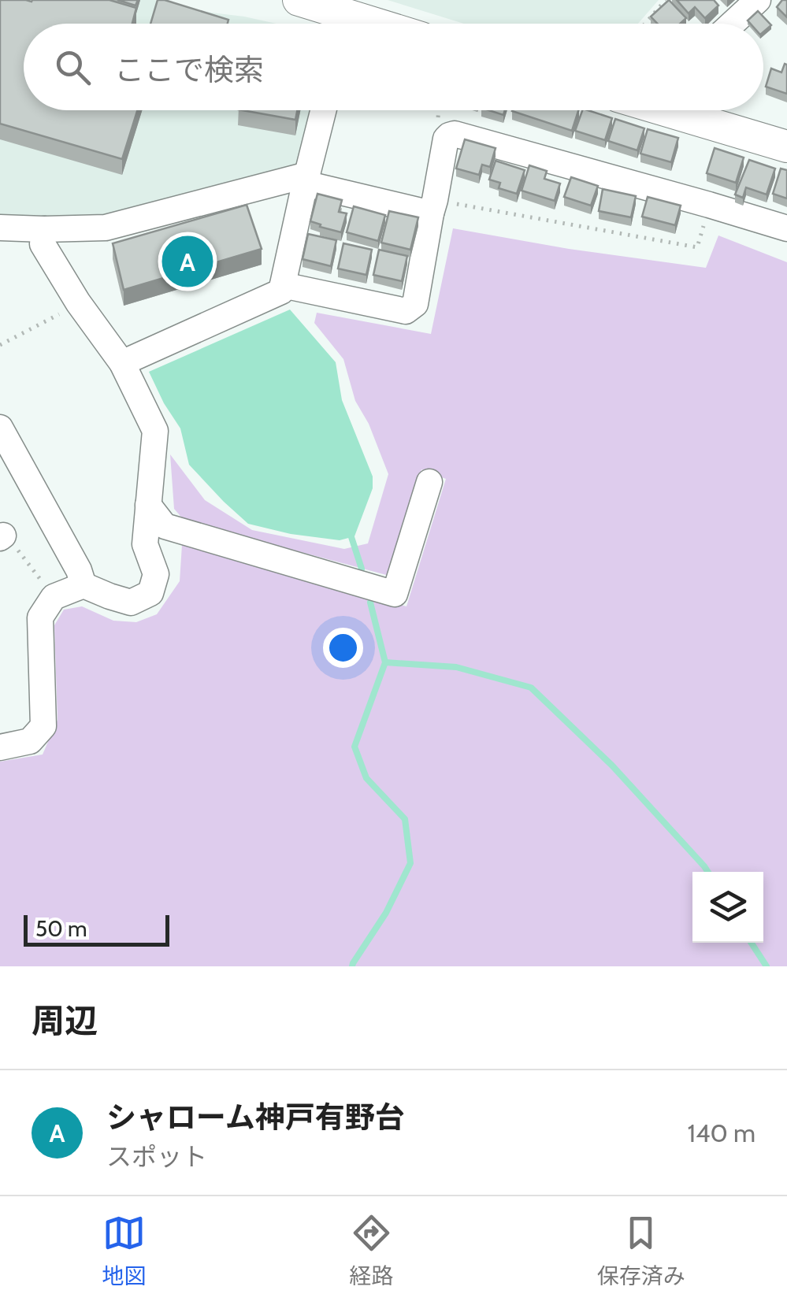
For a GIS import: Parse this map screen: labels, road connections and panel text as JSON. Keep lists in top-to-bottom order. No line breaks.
{"scale_bar":"50 m","page":{"search":"ここで検索","pins":"A","scale":"50 m","heading":"周辺","list":[{"mark":"A","name":"シャローム神戸有野台","note":"スポット","value":"140 m"}],"nav":["地図","経路","保存済み"]}}
